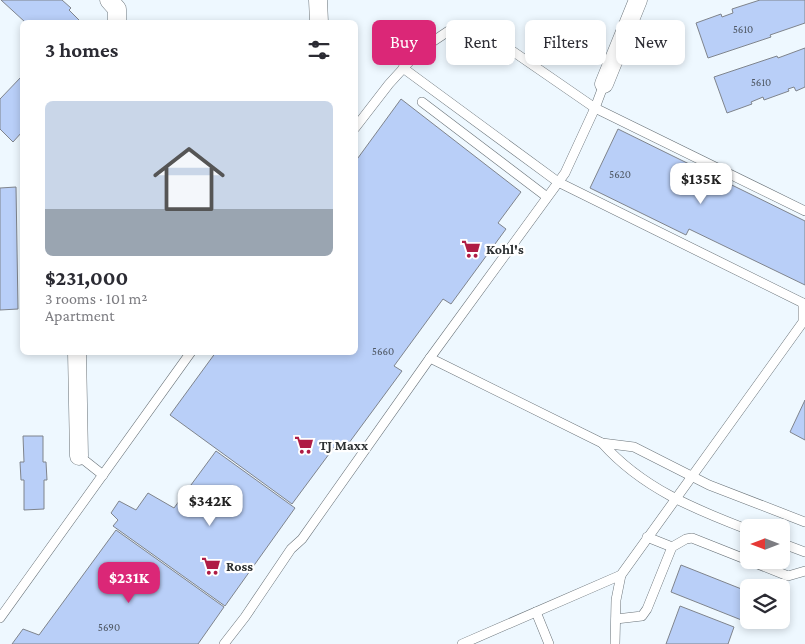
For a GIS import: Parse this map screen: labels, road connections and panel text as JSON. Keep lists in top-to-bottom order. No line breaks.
{"places":{"supermarket":["Kohl's","TJ Maxx","Ross"]},"house_numbers":["5610","5610","5620","5660","5690"],"north":"left","page":{"chip":["Buy","Rent","Filters","New"],"heading":"3 homes","list":[{"name":"$231,000","note":"3 rooms · 101 m² · Apartment"}],"price":["$135K","$342K","$231K"]}}
